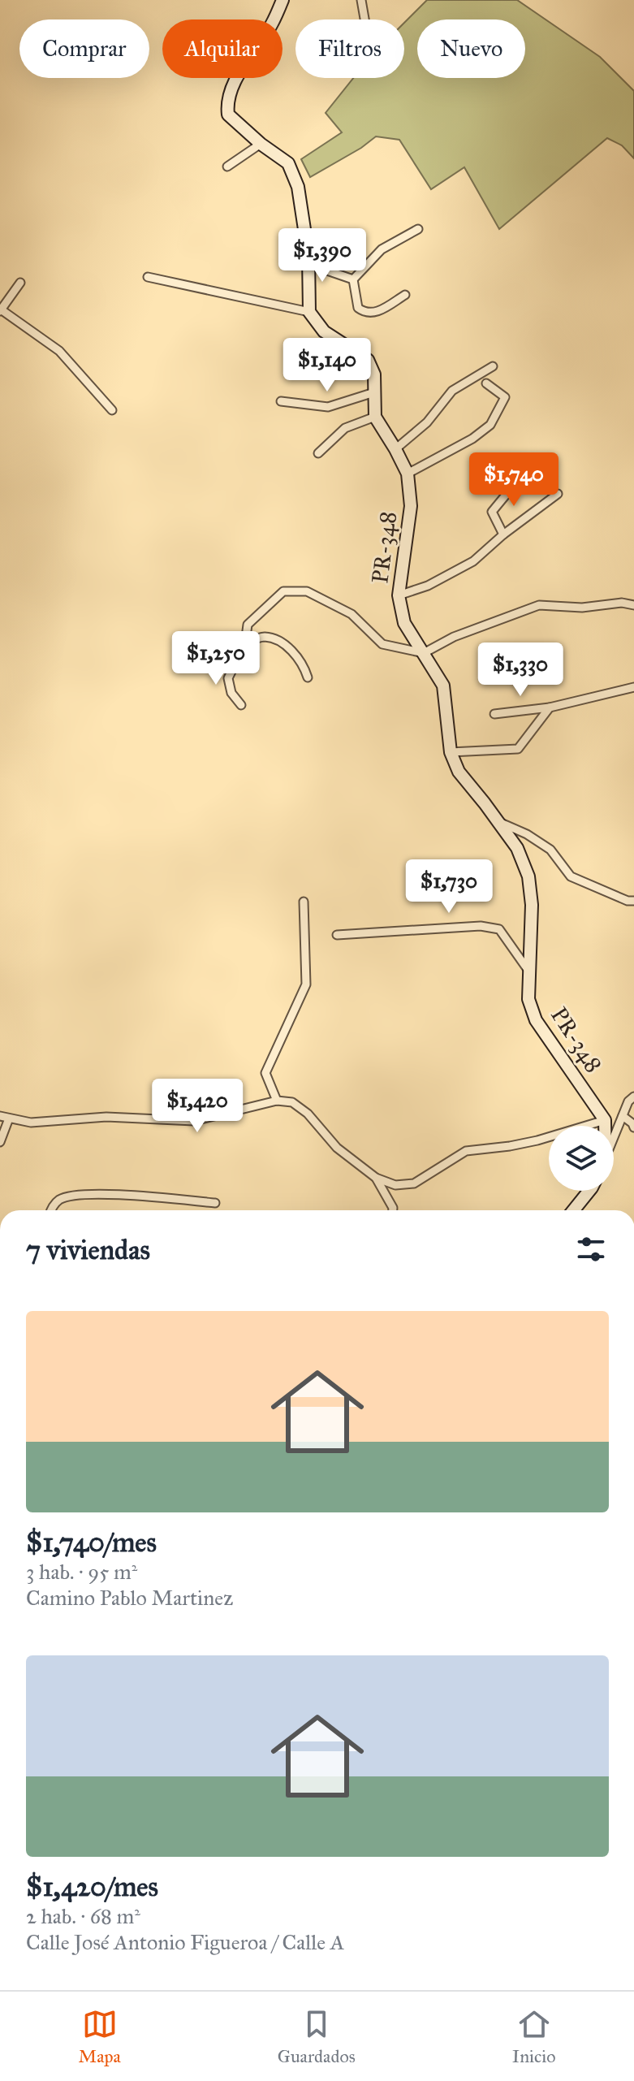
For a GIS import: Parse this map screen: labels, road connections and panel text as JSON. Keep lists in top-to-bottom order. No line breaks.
{"streets":{"street":["PR-348"]},"page":{"chip":["Comprar","Alquilar","Filtros","Nuevo"],"price":["$1,390","$1,140","$1,740","$1,250","$1,330","$1,730","$1,420"],"heading":"7 viviendas","list":[{"name":"$1,740/mes","note":"3 hab. · 95 m² · Camino Pablo Martinez"},{"name":"$1,420/mes","note":"2 hab. · 68 m² · Calle José Antonio Figueroa / Calle A"}],"tabs":["Mapa","Guardados","Inicio"]}}
